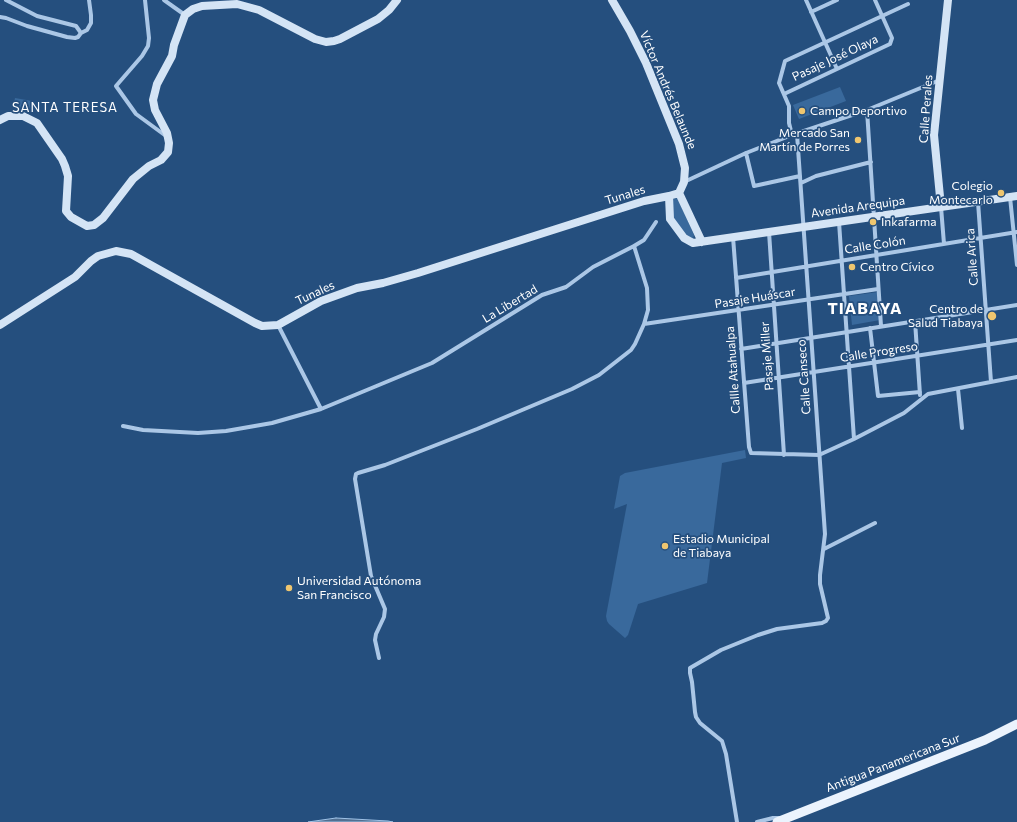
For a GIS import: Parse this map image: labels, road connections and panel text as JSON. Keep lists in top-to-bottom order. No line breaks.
{"streets":{"main road":["Antigua Panamericana Sur"],"street":["Pasaje José Olaya","Víctor Andrés Belaunde","Calle Perales","Tunales","Avenida Arequipa","Calle Colón","Calle Arica","Pasaje Huáscar","La Libertad","Calle Progreso","Pasaje Miller","Callle Atahualpa","Calle Canseco"]},"crossings":[["Calle Perales","Avenida Arequipa"],["Calle Perales","Calle Colón"],["Tunales","Avenida Arequipa"],["Avenida Arequipa","Calle Arica"],["Avenida Arequipa","Pasaje Miller"],["Avenida Arequipa","Callle Atahualpa"],["Avenida Arequipa","Calle Canseco"],["Calle Colón","Calle Arica"],["Calle Colón","Pasaje Miller"],["Calle Colón","Callle Atahualpa"],["Calle Colón","Calle Canseco"],["Calle Arica","Calle Progreso"],["Pasaje Huáscar","Pasaje Miller"],["Pasaje Huáscar","Callle Atahualpa"],["Pasaje Huáscar","Calle Canseco"],["Calle Progreso","Pasaje Miller"],["Calle Progreso","Callle Atahualpa"],["Calle Progreso","Calle Canseco"],["Pasaje Miller","Callle Atahualpa"]],"districts":["SANTA TERESA","TIABAYA"],"places":["Campo Deportivo","Mercado San Martín de Porres","Colegio Montecarlo","Inkafarma","Centro Cívico","Centro de Salud Tiabaya","Estadio Municipal de Tiabaya","Universidad Autónoma San Francisco"]}
